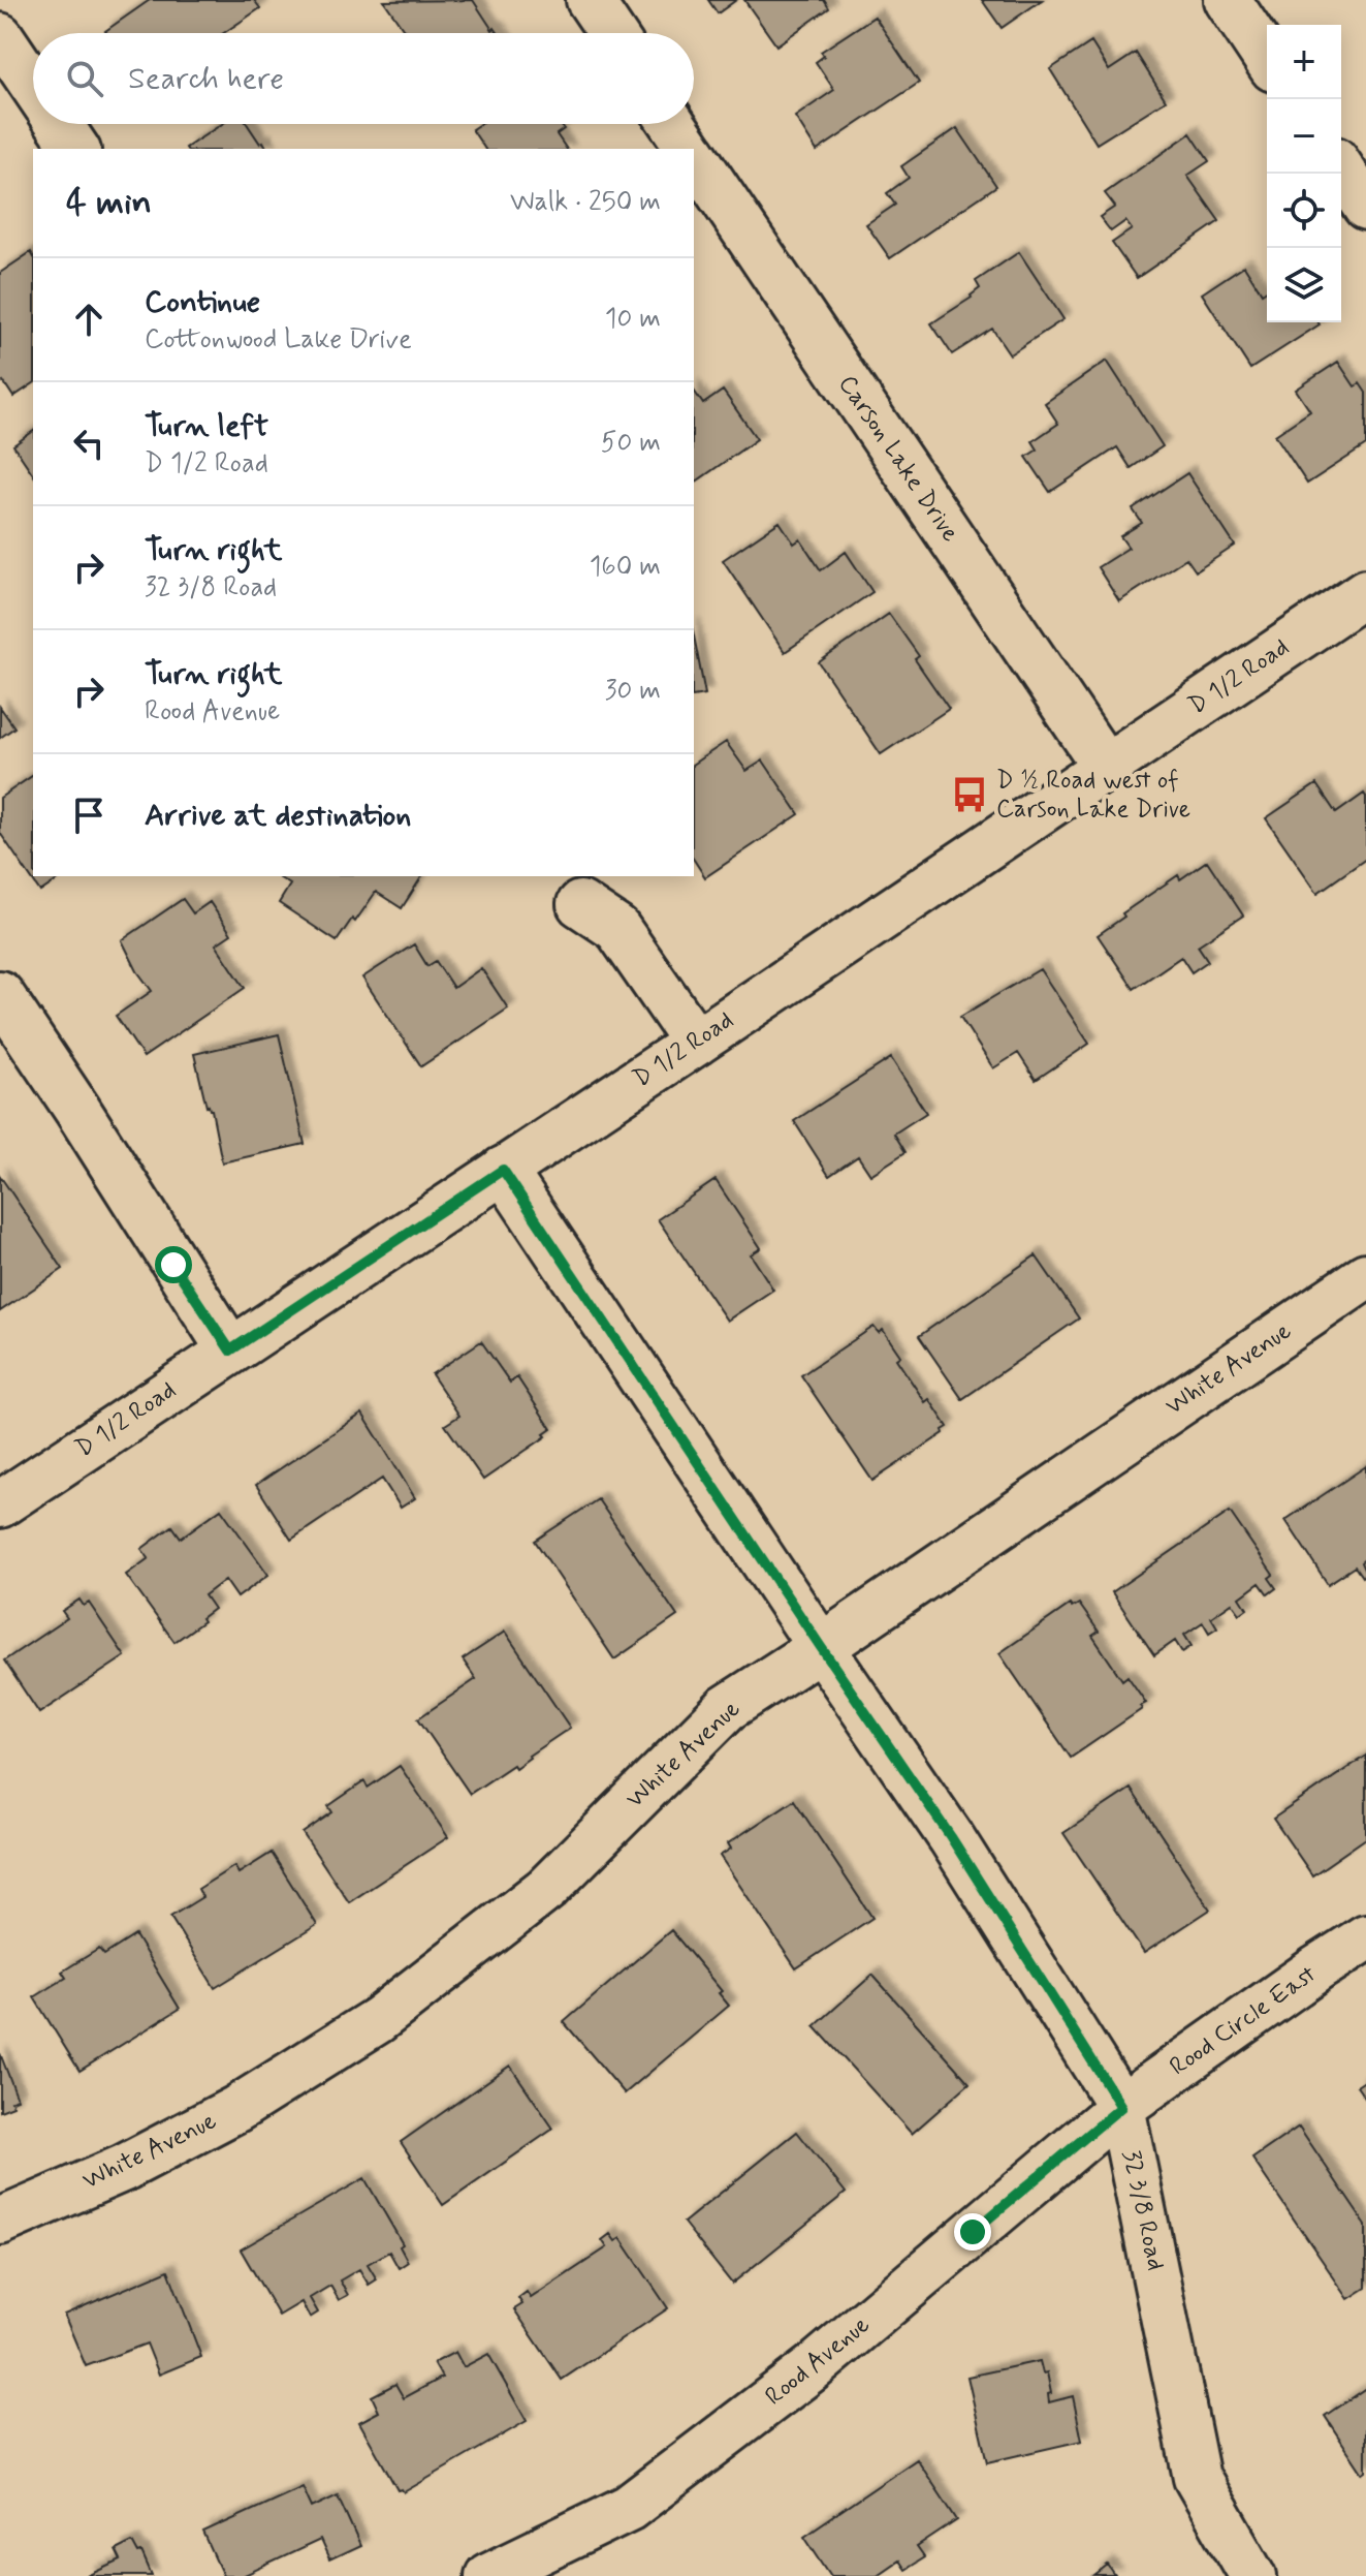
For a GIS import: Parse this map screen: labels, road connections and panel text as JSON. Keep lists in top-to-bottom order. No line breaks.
{"streets":{"street":["Carson Lake Drive","D 1/2 Road","White Avenue","Rood Circle East","32 3/8 Road","Rood Avenue"]},"crossings":[["Carson Lake Drive","D 1/2 Road"],["D 1/2 Road","32 3/8 Road"],["White Avenue","32 3/8 Road"],["Rood Circle East","32 3/8 Road"],["Rood Circle East","Rood Avenue"],["32 3/8 Road","Rood Avenue"]],"places":{"bus stop":["D ½ Road west of Carson Lake Drive"]},"page":{"map_buttons":["+","−"],"search":"Search here","heading":["4 min","Walk · 250 m"],"list":[["Continue","Cottonwood Lake Drive","10 m"],["Turn left","D 1/2 Road","50 m"],["Turn right","32 3/8 Road","160 m"],["Turn right","Rood Avenue","30 m"],"Arrive at destination"]}}
